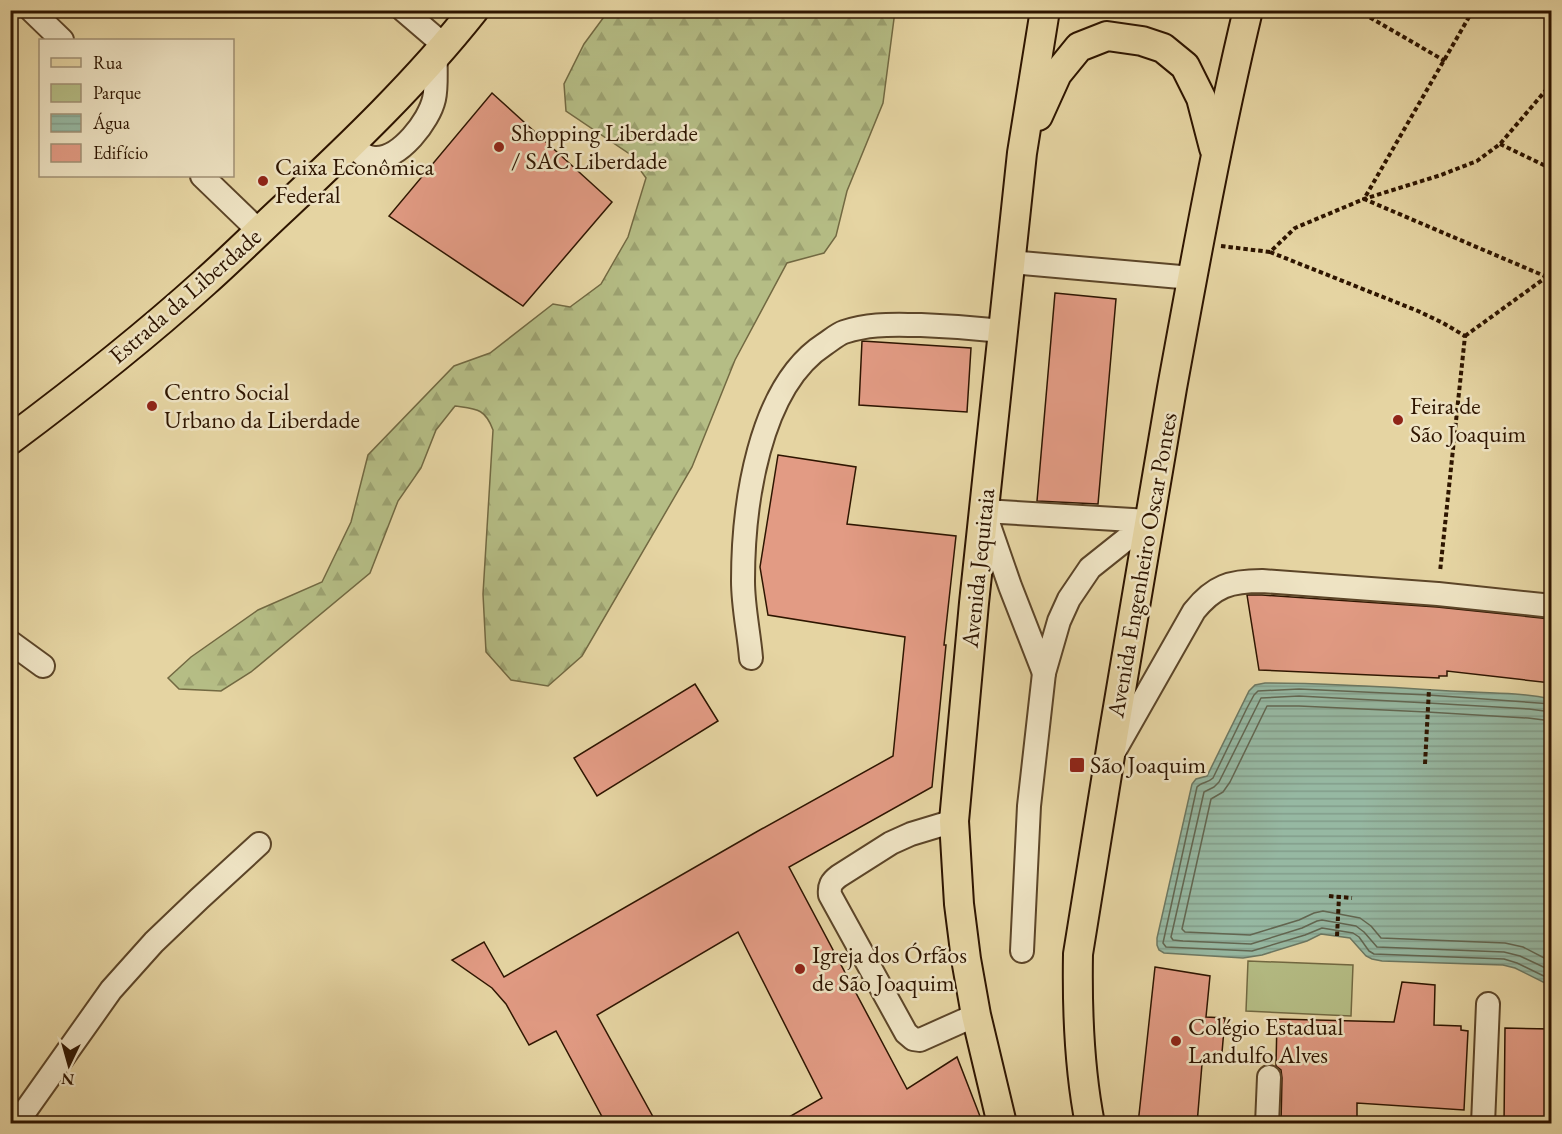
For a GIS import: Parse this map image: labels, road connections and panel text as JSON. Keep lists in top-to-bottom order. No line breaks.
{"streets":{"main road":["Estrada da Liberdade","Avenida Engenheiro Oscar Pontes","Avenida Jequitaia"]},"places":{"other":["Shopping Liberdade / SAC Liberdade","Caixa Econômica Federal","Centro Social Urbano da Liberdade","Feira de São Joaquim","Igreja dos Órfãos de São Joaquim","Colégio Estadual Landulfo Alves"],"transit":["São Joaquim"]},"legend":["Rua","Parque","Água","Edifício"],"north":"bottom"}
